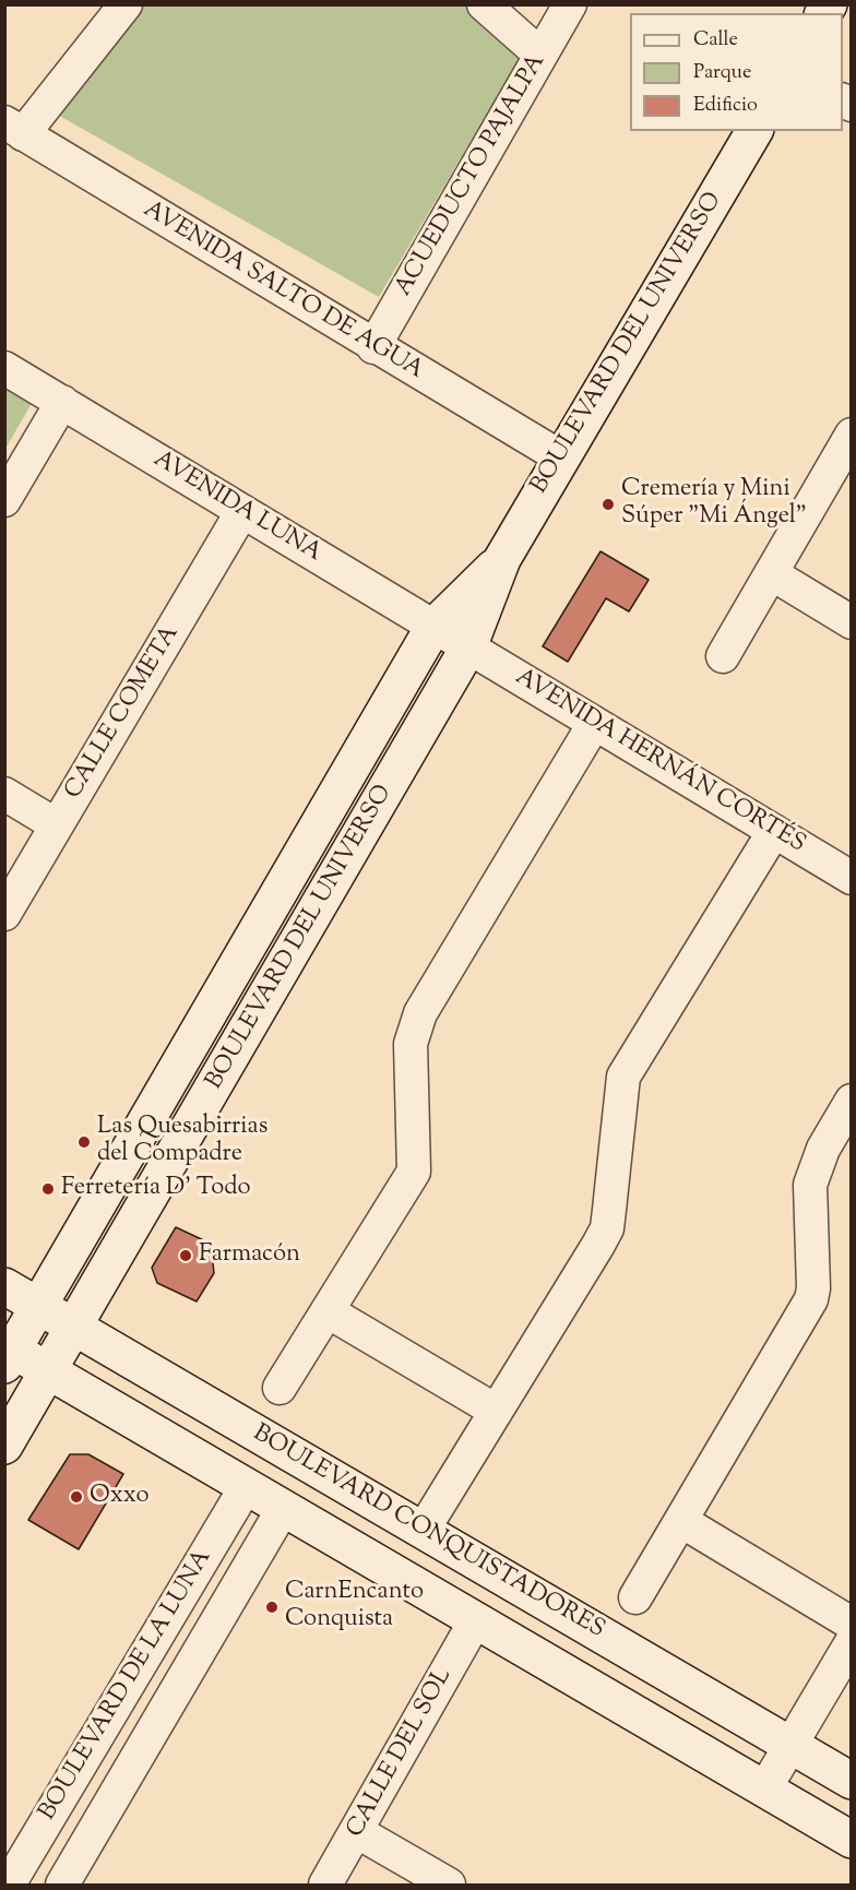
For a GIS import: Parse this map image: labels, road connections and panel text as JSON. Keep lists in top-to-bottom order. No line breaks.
{"streets":{"street":["ACUEDUCTO PAJALPA","AVENIDA SALTO DE AGUA","BOULEVARD DEL UNIVERSO","AVENIDA LUNA","CALLE COMETA","AVENIDA HERNÁN CORTÉS","BOULEVARD CONQUISTADORES","BOULEVARD DE LA LUNA","CALLE DEL SOL"]},"crossings":[["ACUEDUCTO PAJALPA","AVENIDA SALTO DE AGUA"],["AVENIDA SALTO DE AGUA","BOULEVARD DEL UNIVERSO"],["BOULEVARD DEL UNIVERSO","AVENIDA LUNA"],["BOULEVARD DEL UNIVERSO","AVENIDA HERNÁN CORTÉS"],["BOULEVARD DEL UNIVERSO","BOULEVARD CONQUISTADORES"],["AVENIDA LUNA","CALLE COMETA"],["AVENIDA LUNA","AVENIDA HERNÁN CORTÉS"],["BOULEVARD CONQUISTADORES","BOULEVARD DE LA LUNA"],["BOULEVARD CONQUISTADORES","CALLE DEL SOL"]],"places":["Cremería y Mini Súper \"Mi Ángel\"","Las Quesabirrias del Compadre","Ferretería D' Todo","Farmacón","Oxxo","CarnEncanto Conquista"],"legend":["Calle","Parque","Edificio"]}
